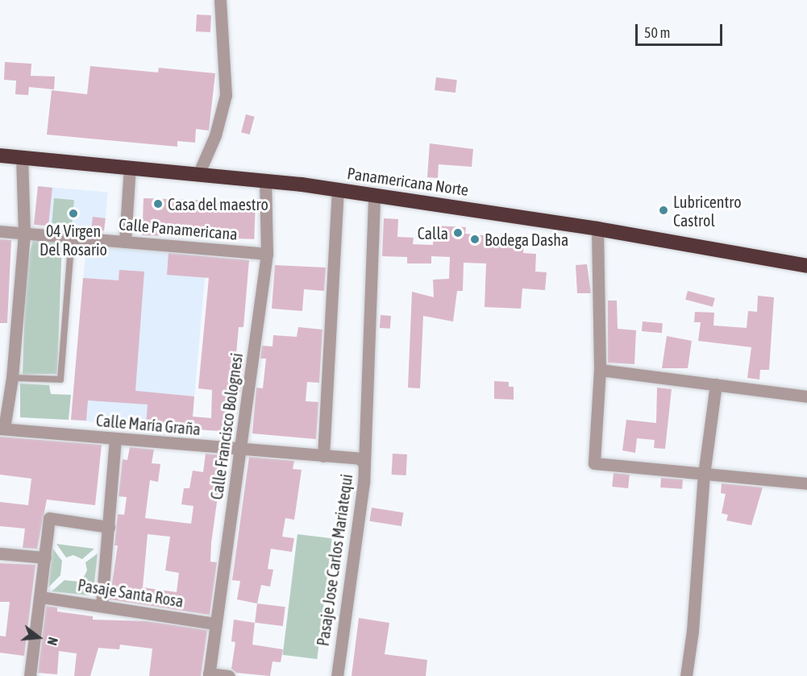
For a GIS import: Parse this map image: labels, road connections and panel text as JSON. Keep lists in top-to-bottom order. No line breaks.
{"streets":{"highway":["Panamericana Norte"],"street":["Calle Panamericana","Calle María Graña","Calle Francisco Bolognesi","Pasaje Jose Carlos Mariatequi","Pasaje Santa Rosa"]},"crossings":[["Panamericana Norte","Calle Francisco Bolognesi"],["Calle Panamericana","Calle Francisco Bolognesi"],["Calle María Graña","Calle Francisco Bolognesi"],["Calle María Graña","Pasaje Jose Carlos Mariatequi"],["Calle Francisco Bolognesi","Pasaje Santa Rosa"]],"places":["Casa del maestro","Lubricentro Castrol","04 Virgen Del Rosario","Calla","Bodega Dasha"],"scale_bar":"50 m","north":"right"}
